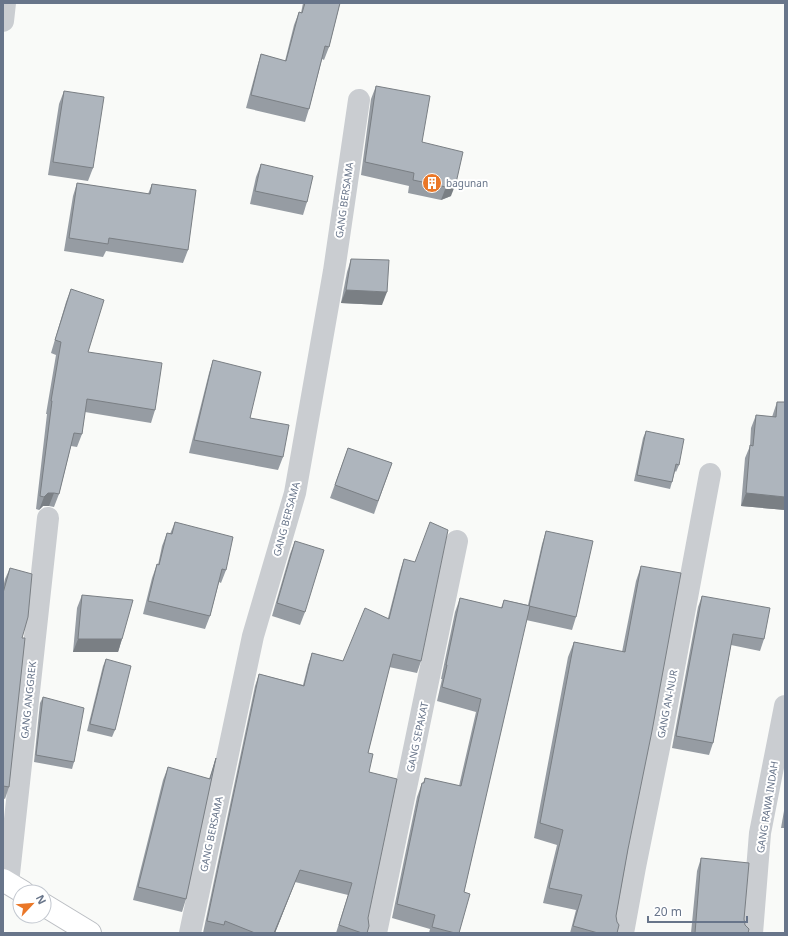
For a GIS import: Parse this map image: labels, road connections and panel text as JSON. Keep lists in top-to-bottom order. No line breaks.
{"streets":{"street":["GANG BERSAMA","GANG ANGGREK","GANG AN-NUR","GANG SEPAKAT","GANG RAWA INDAH"]},"places":{"building":["bagunan"]},"scale_bar":"20 m","north":"top right"}
